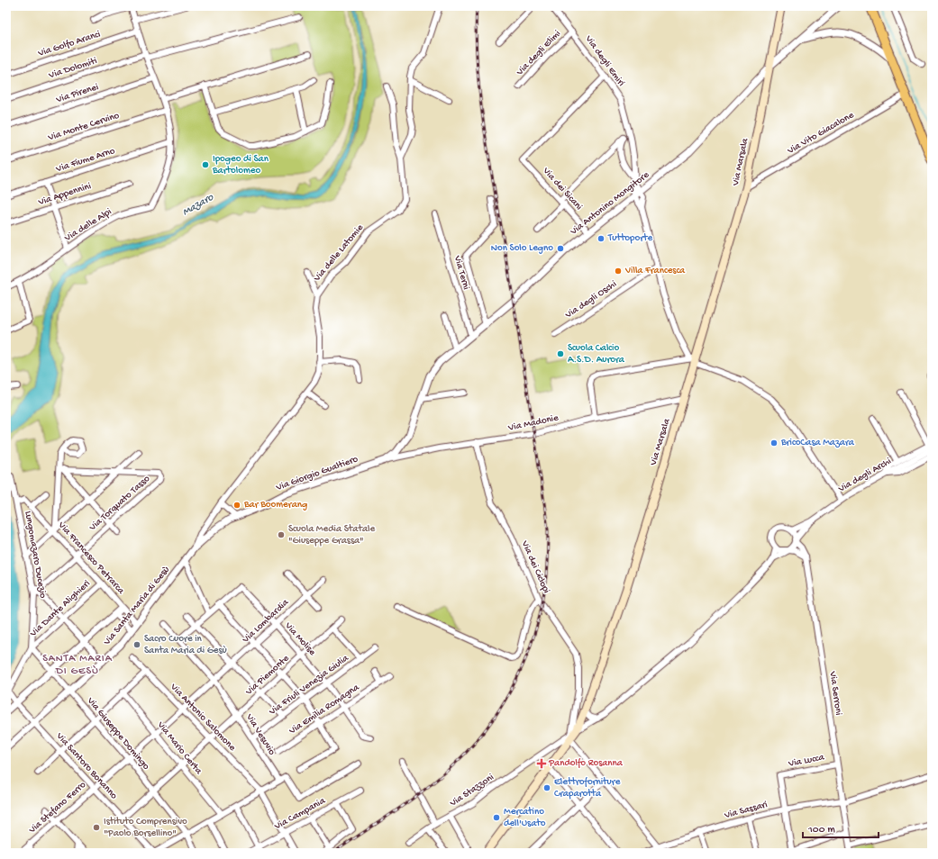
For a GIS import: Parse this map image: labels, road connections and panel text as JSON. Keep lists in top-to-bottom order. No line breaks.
{"streets":{"main road":["Via Marsala"],"street":["Via Golfo Aranci","Via degli Elimi","Via degli Emiri","Via Dolomiti","Via Pirenei","Via Monte Cervino","Via Vito Giacalone","Via Fiume Arno","Via dei Sicani","Via Appennini","Via Antonino Mongitore","Via delle Alpi","Via delle Latomie","Via Terni","Via degli Oschi","Via Madonie","Via Giorgio Gualtiero","Via degli Archi","Via Torquato Tasso","Lungomazaro Ducezio","Via Francesco Petrarca","Via dei Ciclopi","Via Santa Maria di Gesù","Via Dante Alighieri","Via Lombardia","Via Molise","Via Piemonte","Via Friuli Venezia Giulia","Via Serroni","Via Emilia Romagna","Via Antonio Salomone","Via Giuseppe Domingo","Via Vesuvio","Via Mario Certa","Via Lucca","Via Santoro Bonanno","Via Stazzoni","Via Stefano Ferro","Via Sassari","Via Campania"]},"crossings":[["Via Golfo Aranci","Via delle Alpi"],["Via degli Elimi","Via degli Emiri"],["Via degli Emiri","Via dei Sicani"],["Via degli Emiri","Via Antonino Mongitore"],["Via Dolomiti","Via delle Alpi"],["Via Pirenei","Via delle Alpi"],["Via Monte Cervino","Via delle Alpi"],["Via Vito Giacalone","Via Marsala"],["Via Fiume Arno","Via delle Alpi"],["Via Marsala","Via Antonino Mongitore"],["Via Marsala","Via Madonie"],["Via Marsala","Via dei Ciclopi"],["Via Marsala","Via Stazzoni"],["Via dei Sicani","Via Antonino Mongitore"],["Via Antonino Mongitore","Via Terni"],["Via Antonino Mongitore","Via Madonie"],["Via Antonino Mongitore","Via Giorgio Gualtiero"],["Via delle Latomie","Via Giorgio Gualtiero"],["Via delle Latomie","Via Santa Maria di Gesù"],["Via Madonie","Via Giorgio Gualtiero"],["Via Madonie","Via dei Ciclopi"],["Via Giorgio Gualtiero","Via Santa Maria di Gesù"],["Via degli Archi","Via Serroni"],["Via Torquato Tasso","Lungomazaro Ducezio"],["Via Torquato Tasso","Via Francesco Petrarca"],["Lungomazaro Ducezio","Via Francesco Petrarca"],["Lungomazaro Ducezio","Via Dante Alighieri"],["Lungomazaro Ducezio","Via Giuseppe Domingo"],["Lungomazaro Ducezio","Via Santoro Bonanno"],["Via Francesco Petrarca","Via Santa Maria di Gesù"],["Via Francesco Petrarca","Via Dante Alighieri"],["Via dei Ciclopi","Via Stazzoni"],["Via Santa Maria di Gesù","Via Giuseppe Domingo"],["Via Santa Maria di Gesù","Via Santoro Bonanno"],["Via Dante Alighieri","Via Giuseppe Domingo"],["Via Lombardia","Via Molise"],["Via Lombardia","Via Antonio Salomone"],["Via Lombardia","Via Vesuvio"],["Via Lombardia","Via Mario Certa"],["Via Lombardia","Via Stefano Ferro"],["Via Molise","Via Piemonte"],["Via Molise","Via Friuli Venezia Giulia"],["Via Molise","Via Emilia Romagna"],["Via Molise","Via Vesuvio"],["Via Piemonte","Via Antonio Salomone"],["Via Piemonte","Via Giuseppe Domingo"],["Via Piemonte","Via Vesuvio"],["Via Piemonte","Via Mario Certa"],["Via Piemonte","Via Santoro Bonanno"],["Via Friuli Venezia Giulia","Via Vesuvio"],["Via Serroni","Via Lucca"],["Via Serroni","Via Sassari"],["Via Antonio Salomone","Via Campania"],["Via Giuseppe Domingo","Via Stefano Ferro"],["Via Mario Certa","Via Stefano Ferro"],["Via Lucca","Via Sassari"],["Via Santoro Bonanno","Via Stefano Ferro"]],"districts":["SANTA MARIA DI GESÙ"],"water":["Mazaro"],"places":{"other":["Ipogeo di San Bartolomeo","Tuttoporte","Non Solo Legno","Villa Francesca","Scuola Calcio A.S.D. Aurora","BricoCasa Mazara","Bar Boomerang","Scuola Media Statale \"Giuseppe Grassa\"","Sacro Cuore in Santa Maria di Gesù","Elettroforniture Craparotta","Mercatino dell'Usato","Istituto Comprensivo \"Paolo Borsellino\""],"health":["Pandolfo Rosanna"]},"scale_bar":"100 m"}
